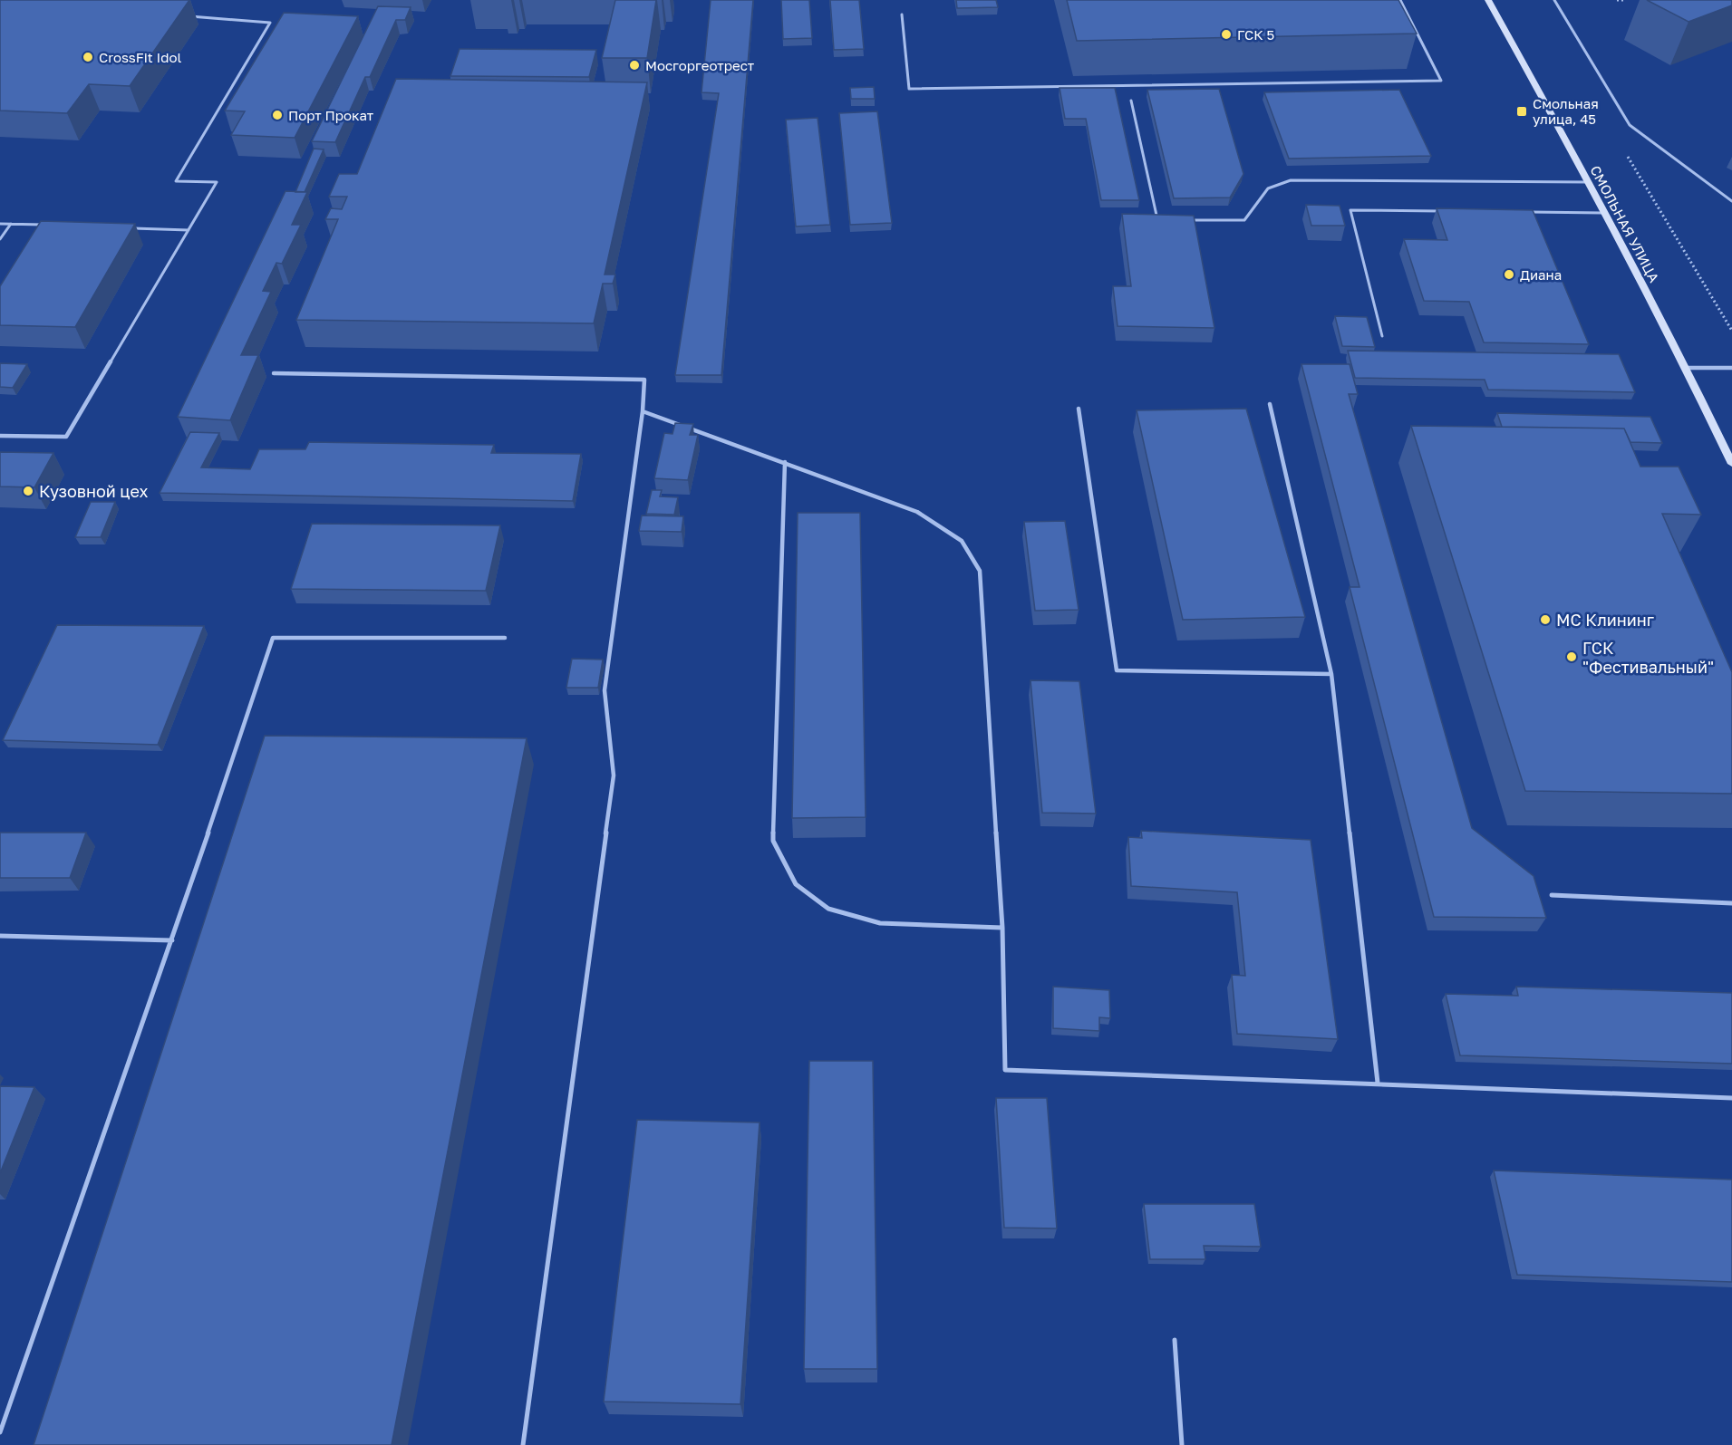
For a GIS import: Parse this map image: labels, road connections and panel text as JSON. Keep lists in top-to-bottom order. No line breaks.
{"streets":{"street":["СМОЛЬНАЯ УЛИЦА"]},"places":{"other":["ГСК 5","CrossFit Idol","Мосгоргеотрест","Порт Прокат","Диана","Кузовной цех","МС Клининг","ГСК \"Фестивальный\""],"transit":["Смольная улица, 45"]}}
